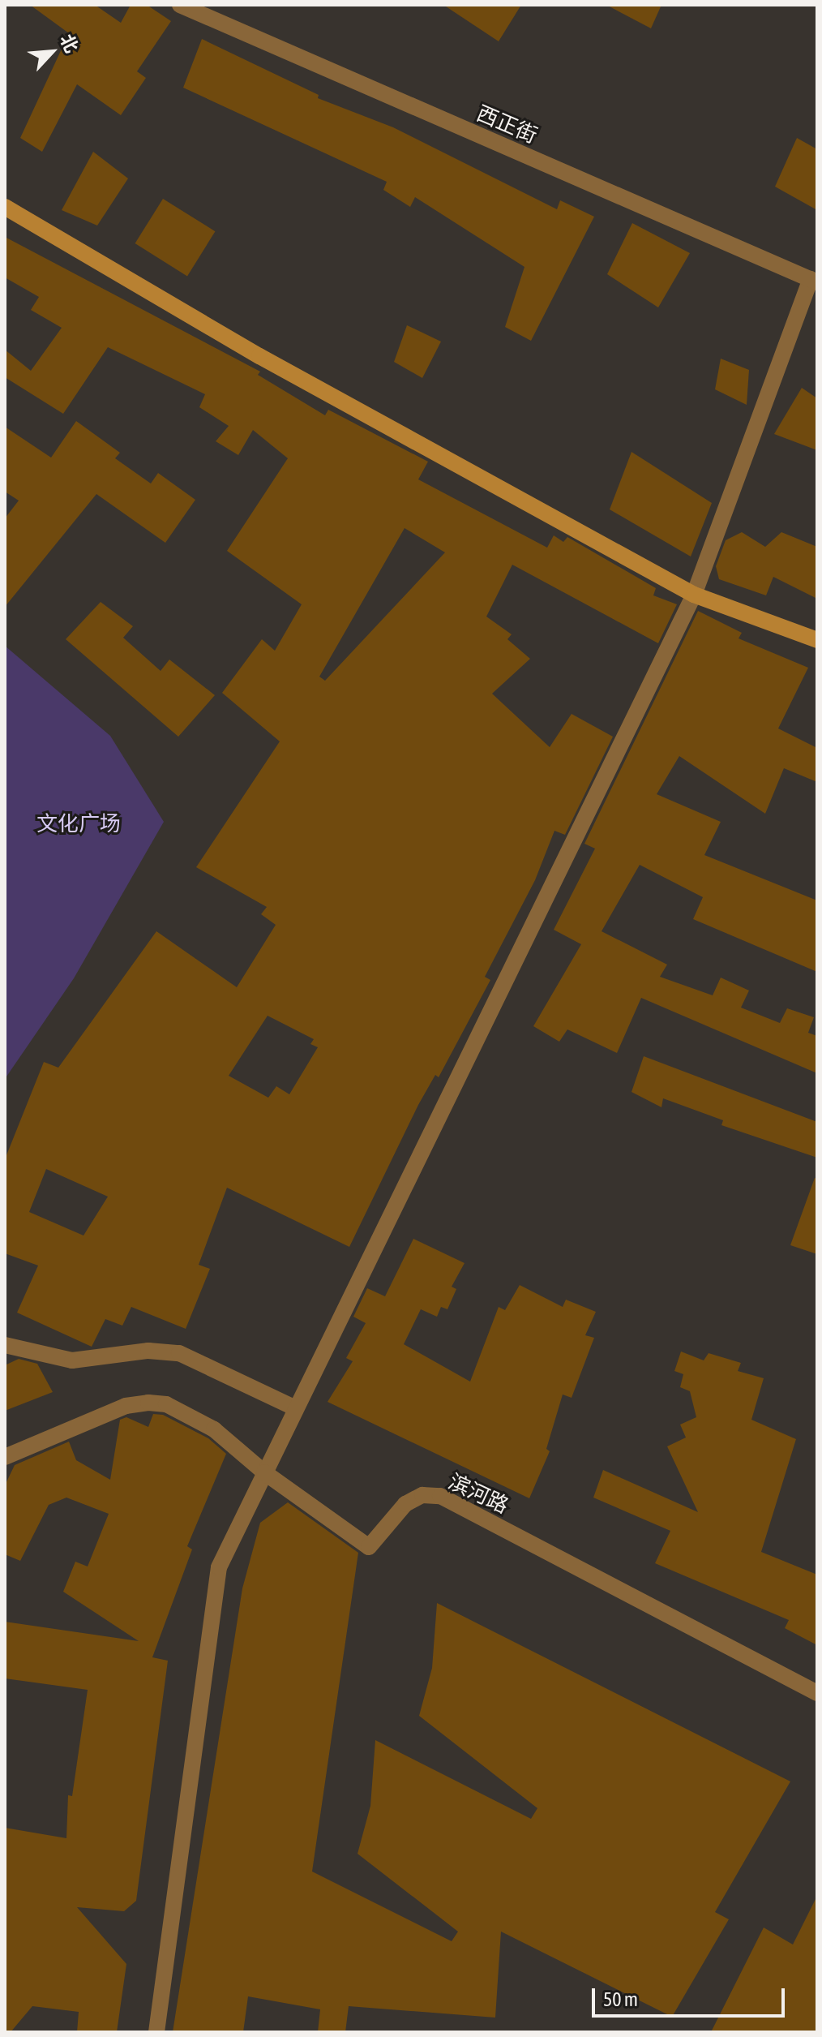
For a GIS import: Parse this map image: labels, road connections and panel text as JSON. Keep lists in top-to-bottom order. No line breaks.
{"streets":{"street":["西正街","滨河路"]},"parks":["文化广场"],"scale_bar":"50 m","north":"top right"}
